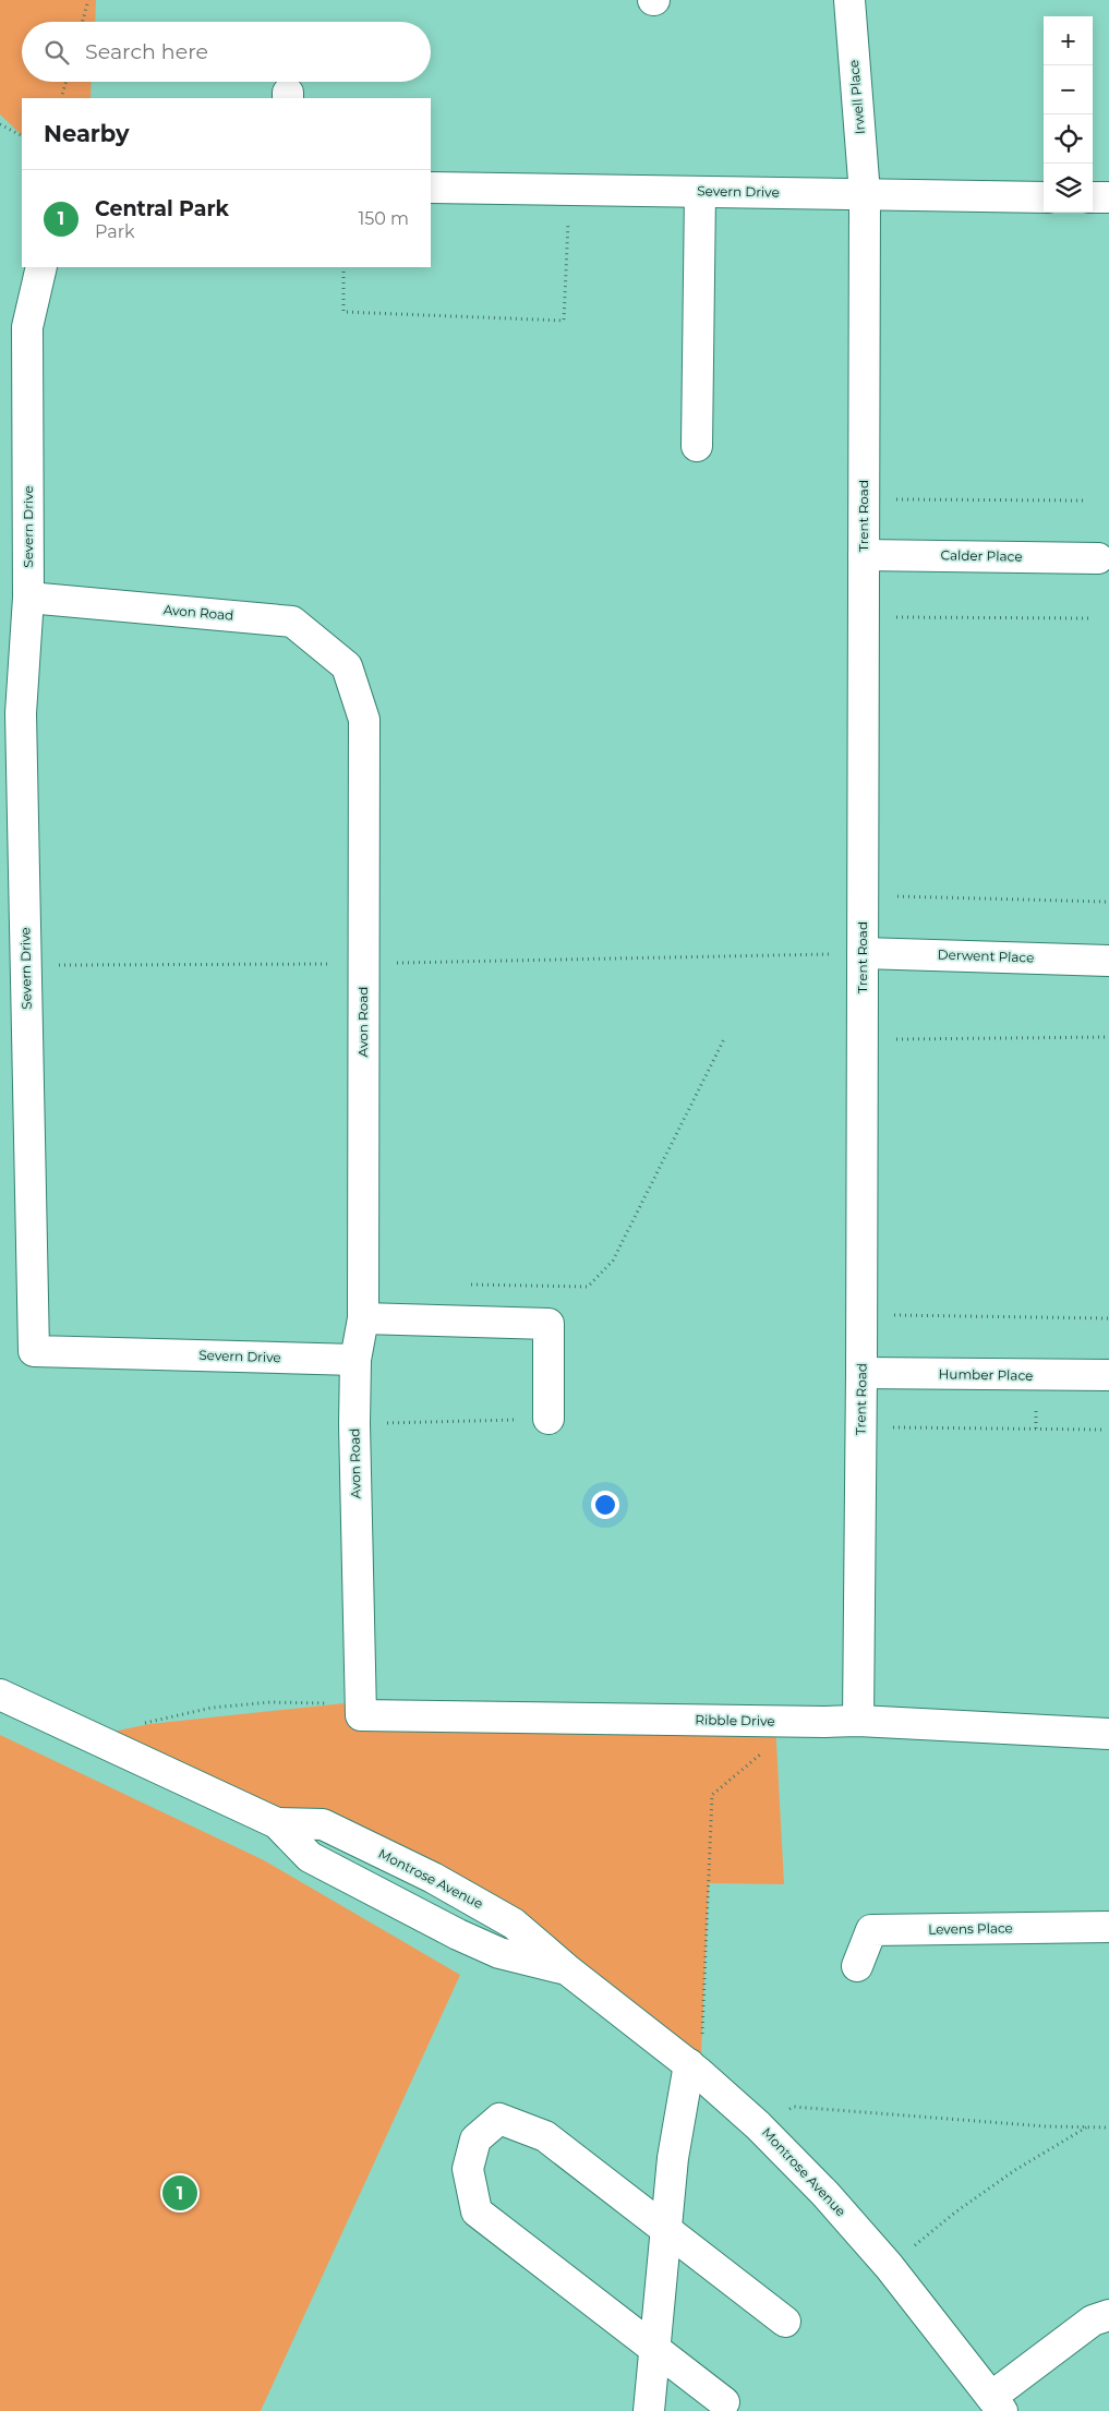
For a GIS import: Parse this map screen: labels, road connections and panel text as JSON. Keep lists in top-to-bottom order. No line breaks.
{"streets":{"street":["Irwell Place","Severn Drive","Trent Road","Calder Place","Avon Road","Derwent Place","Humber Place","Ribble Drive","Montrose Avenue","Levens Place"]},"crossings":[["Irwell Place","Severn Drive"],["Irwell Place","Trent Road"],["Severn Drive","Trent Road"],["Severn Drive","Avon Road"],["Trent Road","Calder Place"],["Trent Road","Derwent Place"],["Trent Road","Humber Place"],["Trent Road","Ribble Drive"],["Avon Road","Ribble Drive"]],"page":{"map_buttons":["+","−"],"search":"Search here","heading":"Nearby","list":[{"mark":"1","name":"Central Park","note":"Park","value":"150 m"}],"pins":"1"}}
